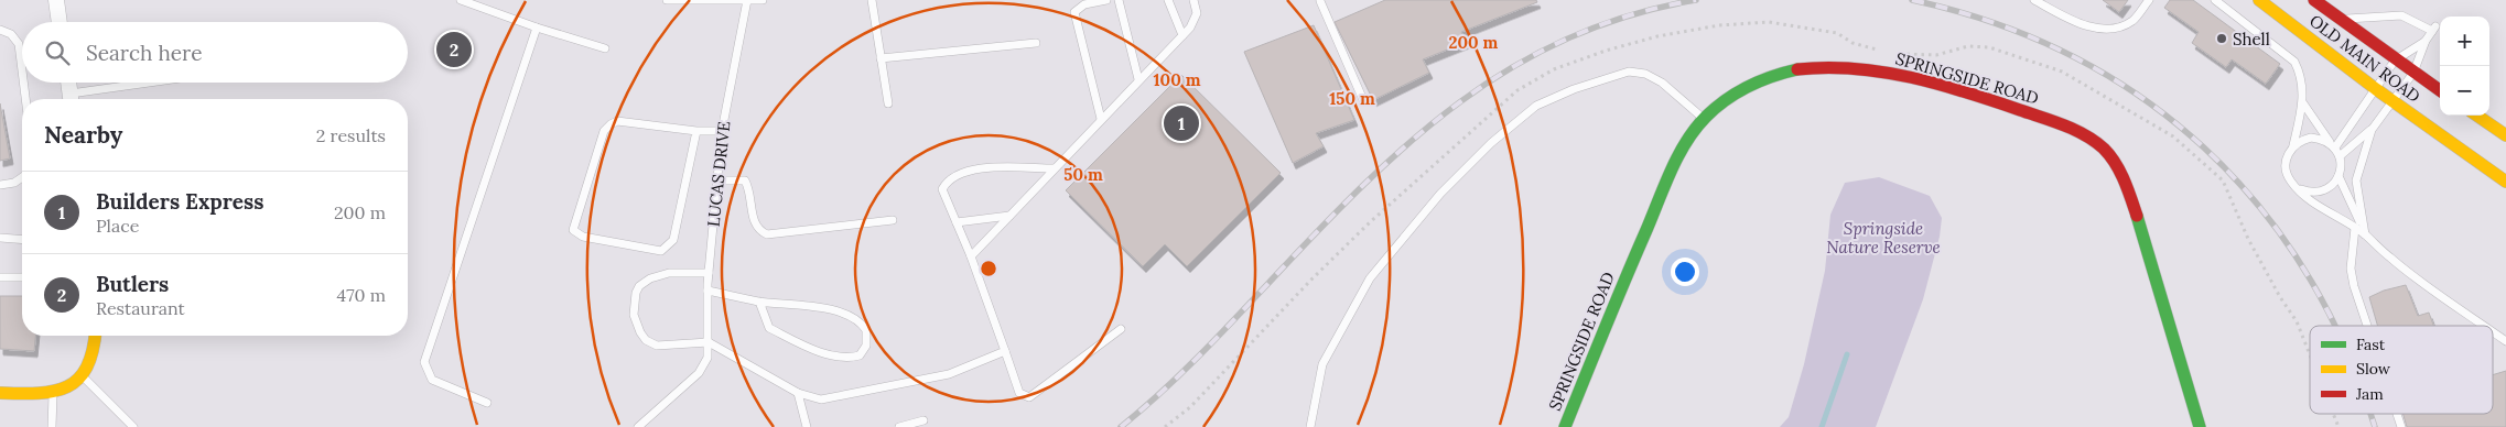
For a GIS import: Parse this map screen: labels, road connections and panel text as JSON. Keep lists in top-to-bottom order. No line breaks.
{"streets":{"street":["OLD MAIN ROAD","SPRINGSIDE ROAD"],"lane":["LUCAS DRIVE"]},"parks":["Springside Nature Reserve"],"places":["Shell"],"legend":["Fast","Slow","Jam"],"page":{"map_buttons":["+","−"],"search":"Search here","pins":["2","1"],"heading":["Nearby","2 results"],"list":[{"mark":"1","name":"Builders Express","note":"Place","value":"200 m"},{"mark":"2","name":"Butlers","note":"Restaurant","value":"470 m"}]},"rings":["200 m","100 m","150 m","50 m"]}
